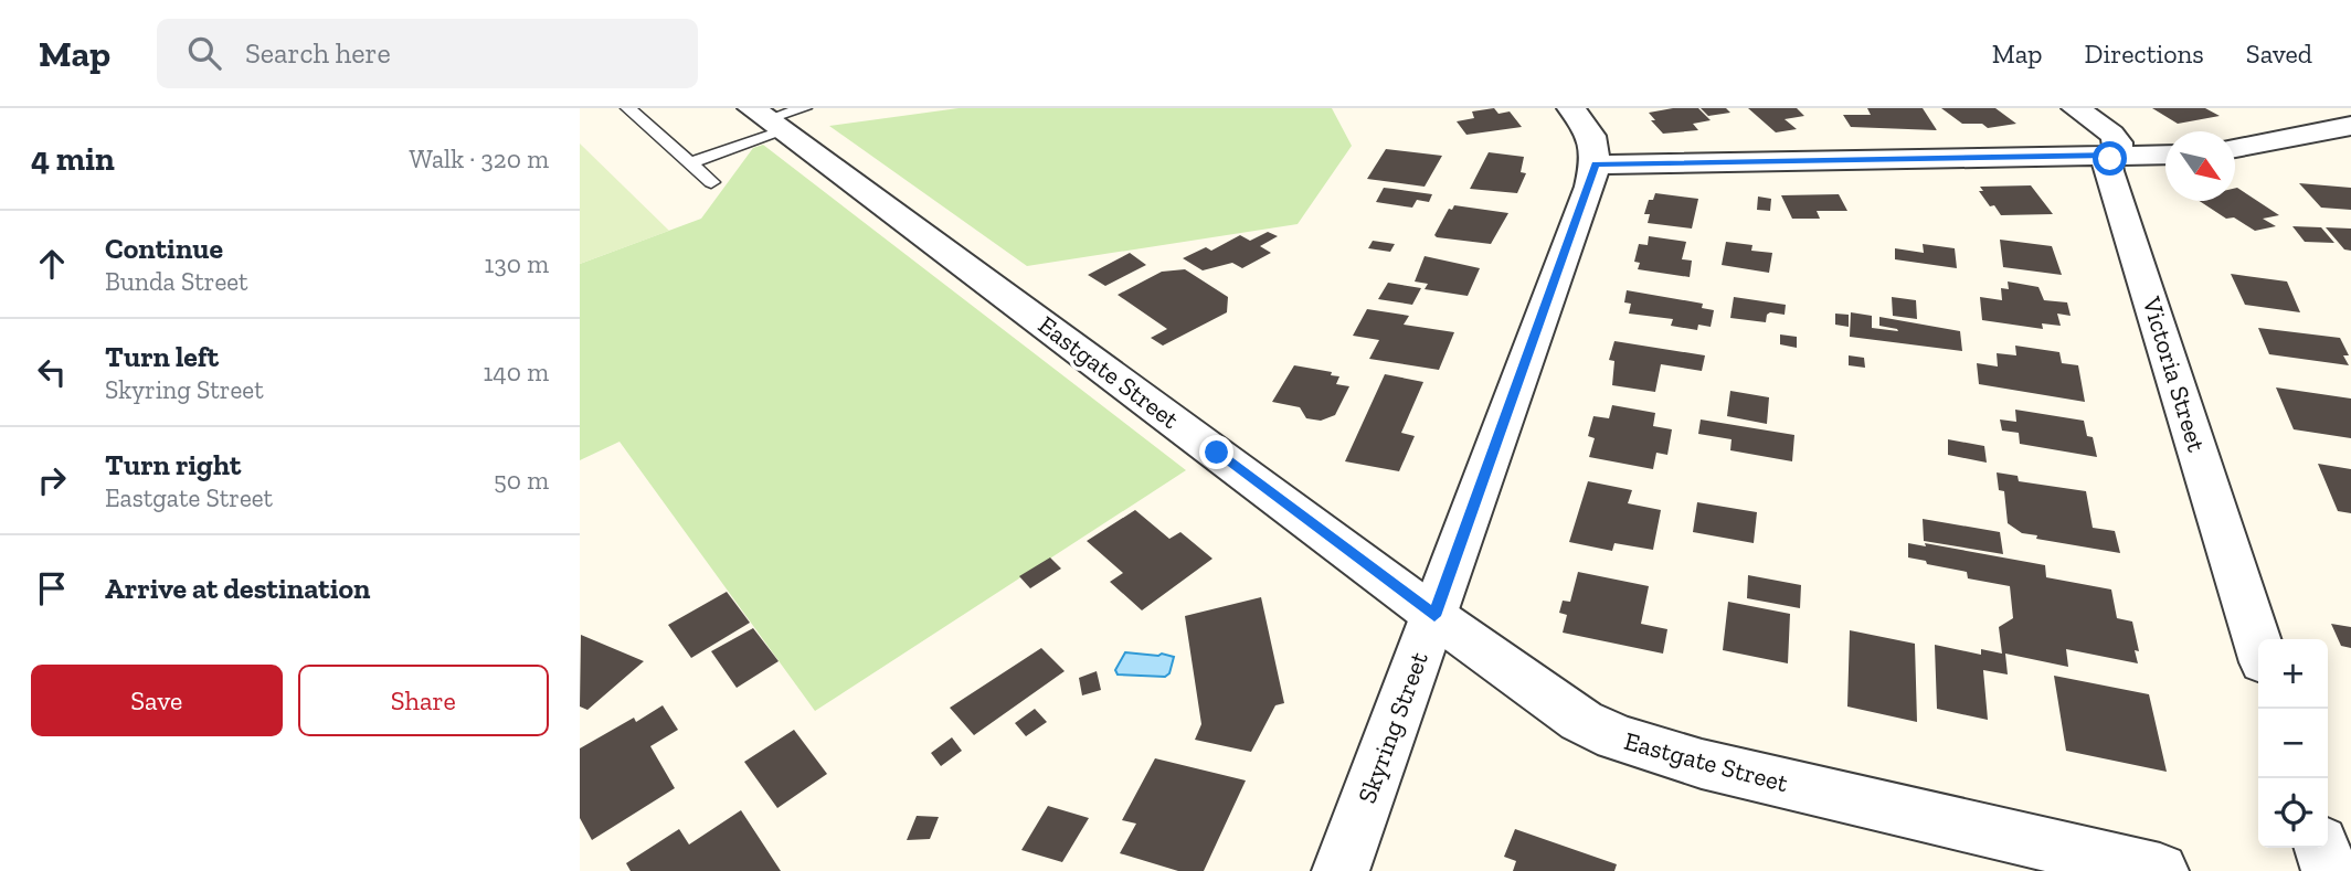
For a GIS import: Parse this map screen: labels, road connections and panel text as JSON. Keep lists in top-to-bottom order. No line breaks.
{"streets":{"street":["Eastgate Street","Victoria Street","Skyring Street"]},"crossings":[["Eastgate Street","Skyring Street"]],"north":"bottom right","page":{"header":"Map","search":"Search here","nav":["Map","Directions","Saved"],"heading":["4 min","Walk · 320 m"],"list":[["Continue","Bunda Street","130 m"],["Turn left","Skyring Street","140 m"],["Turn right","Eastgate Street","50 m"],"Arrive at destination"],"map_buttons":["+","−"],"buttons":["Save","Share"]}}
